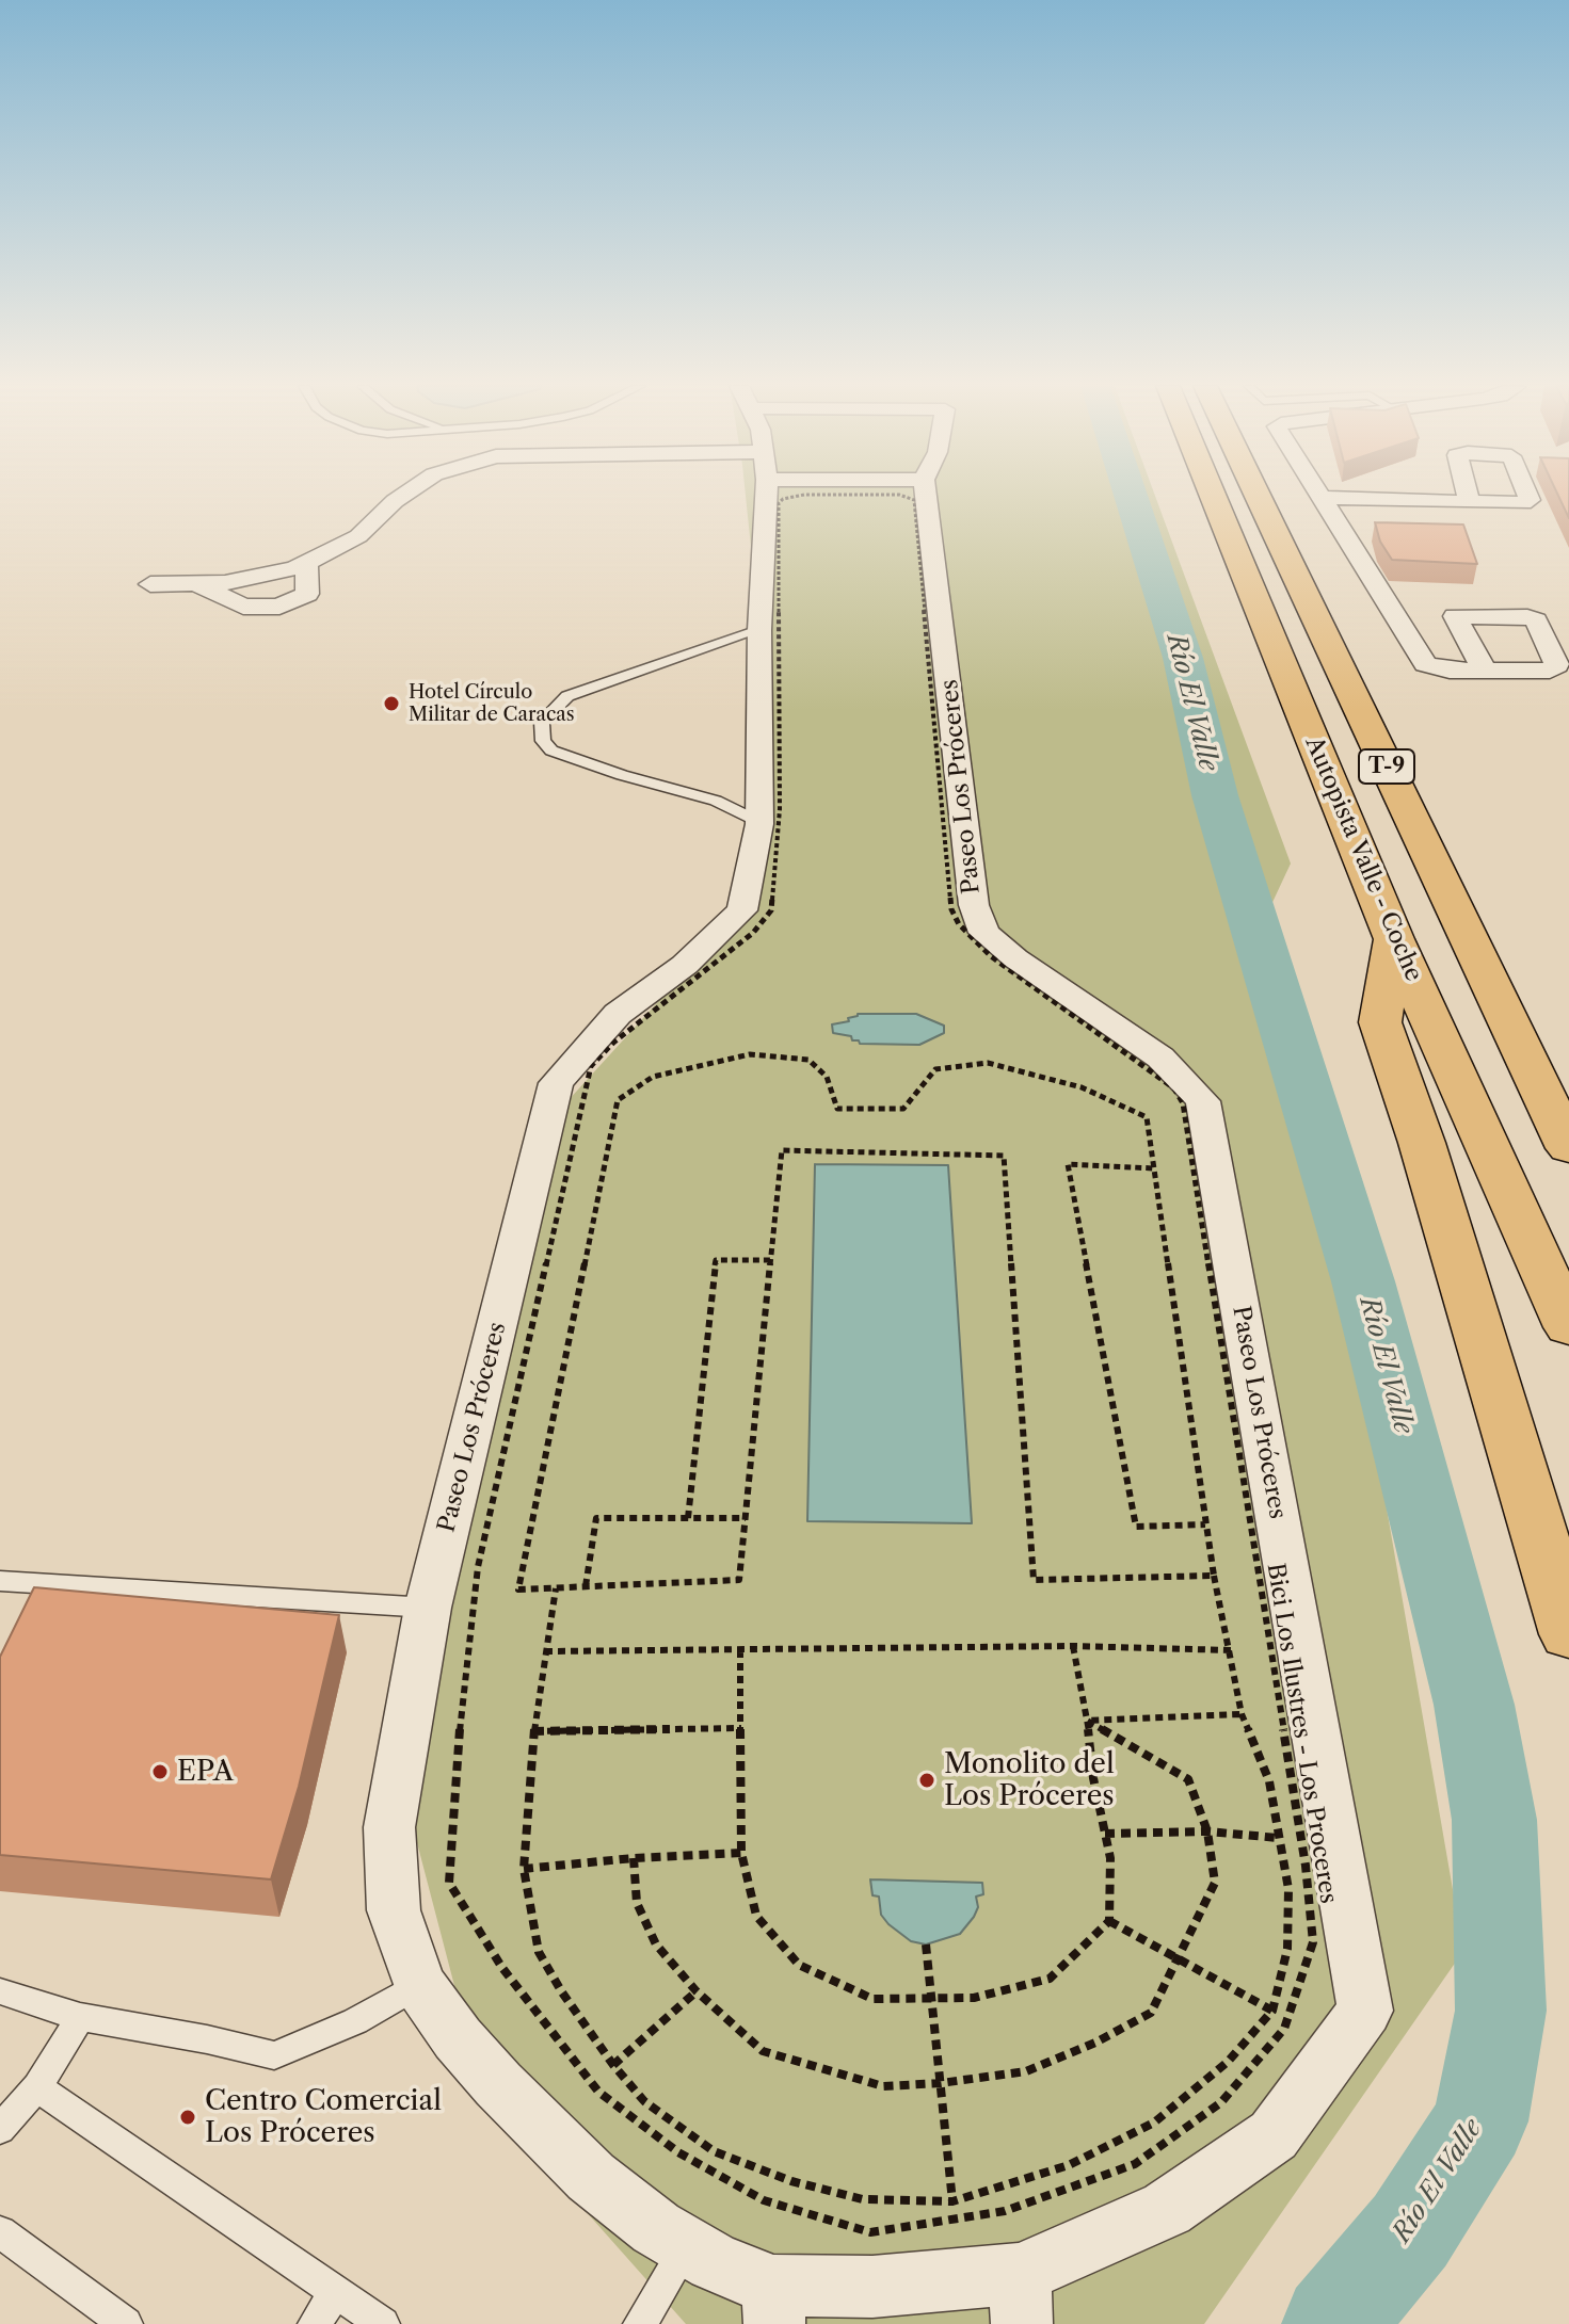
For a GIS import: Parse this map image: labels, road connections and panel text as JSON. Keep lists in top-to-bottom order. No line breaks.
{"streets":{"highway":["T-9","Autopista Valle - Coche"],"street":["Paseo Los Próceres"],"path":["Bici Los Ilustres - Los Proceres"]},"water":["Río El Valle"],"places":["Hotel Círculo Militar de Caracas","EPA","Monolito del Los Próceres","Centro Comercial Los Próceres"]}
